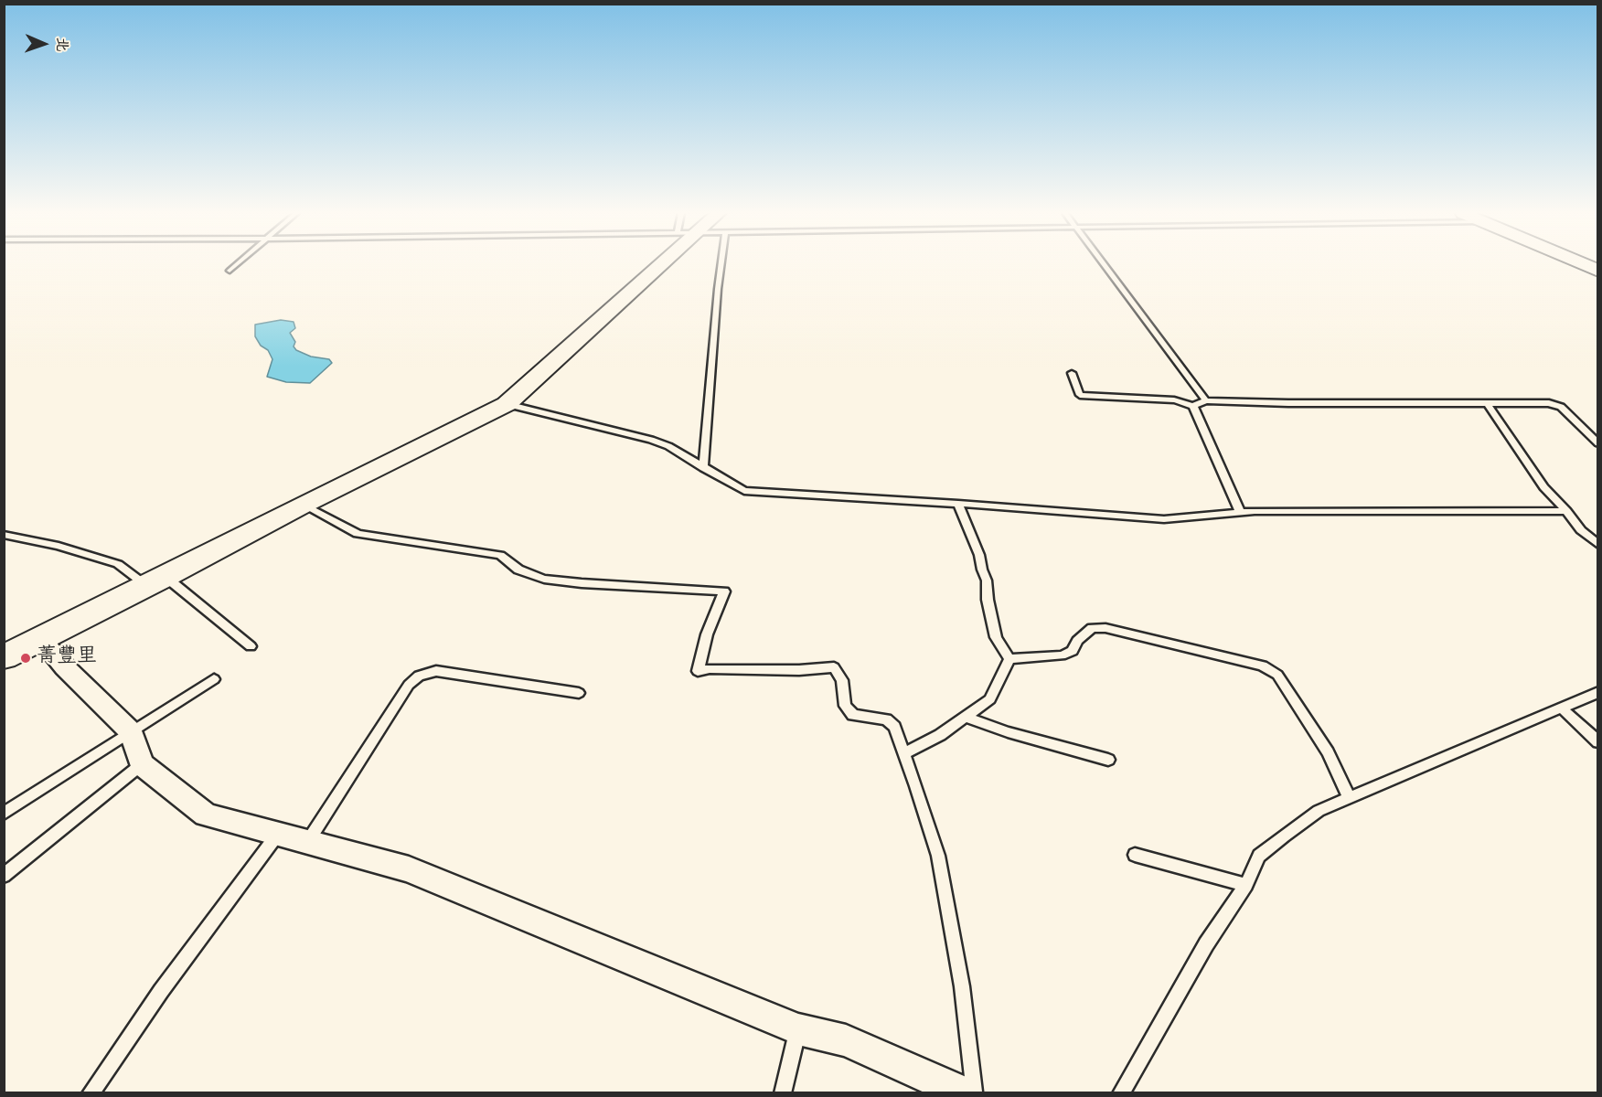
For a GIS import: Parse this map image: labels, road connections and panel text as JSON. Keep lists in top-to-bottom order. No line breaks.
{"places":["菁豐里"],"north":"right"}
